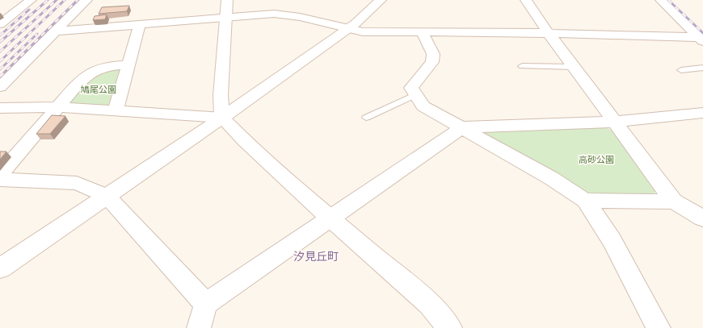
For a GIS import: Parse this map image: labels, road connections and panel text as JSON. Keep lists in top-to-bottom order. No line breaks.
{"districts":["汐見丘町"],"parks":["鳩尾公園","高砂公園"]}
